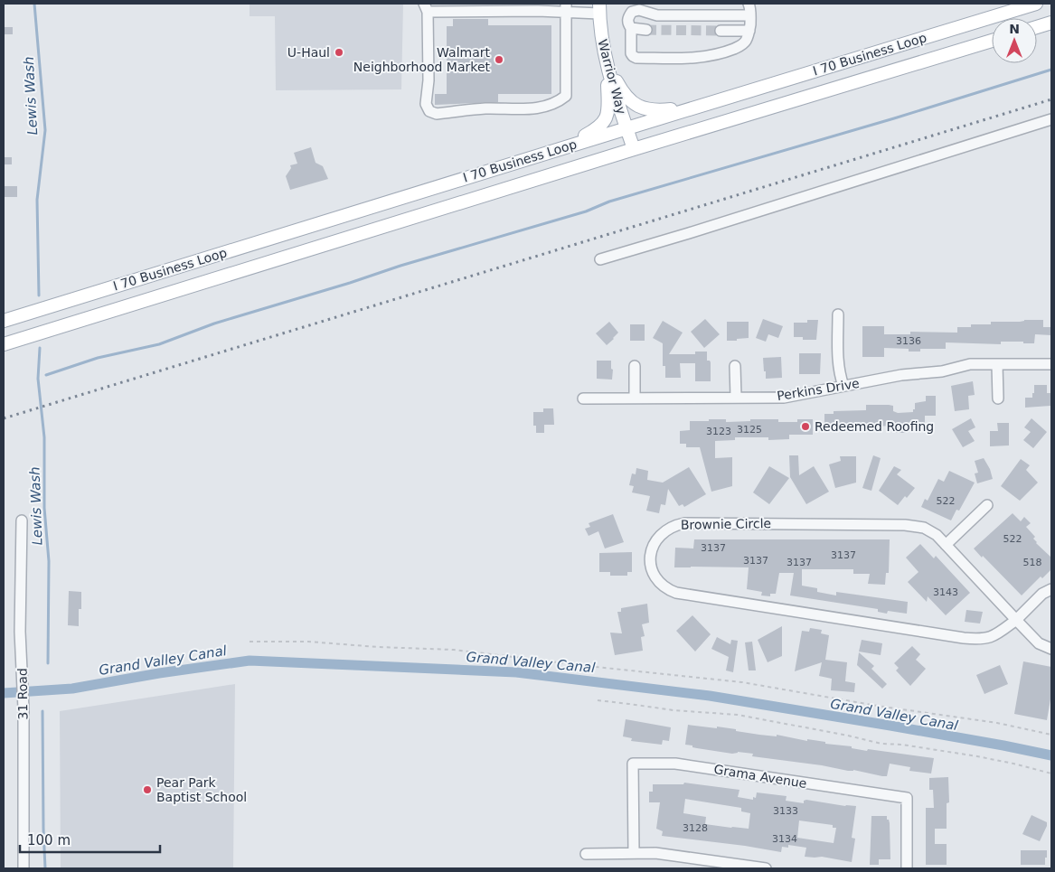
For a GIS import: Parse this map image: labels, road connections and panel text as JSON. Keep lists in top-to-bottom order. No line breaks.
{"streets":{"main road":["I 70 Business Loop","Warrior Way"],"street":["Perkins Drive","Brownie Circle","31 Road","Grama Avenue"]},"crossings":[["I 70 Business Loop","Warrior Way"]],"water":["Lewis Wash","Grand Valley Canal"],"places":["U-Haul","Walmart Neighborhood Market","Redeemed Roofing","Pear Park Baptist School"],"house_numbers":["3136","3125","3123","522","522","3137","3137","3137","3137","518","3143","3133","3128","3134"],"scale_bar":"100 m","north":"top"}
